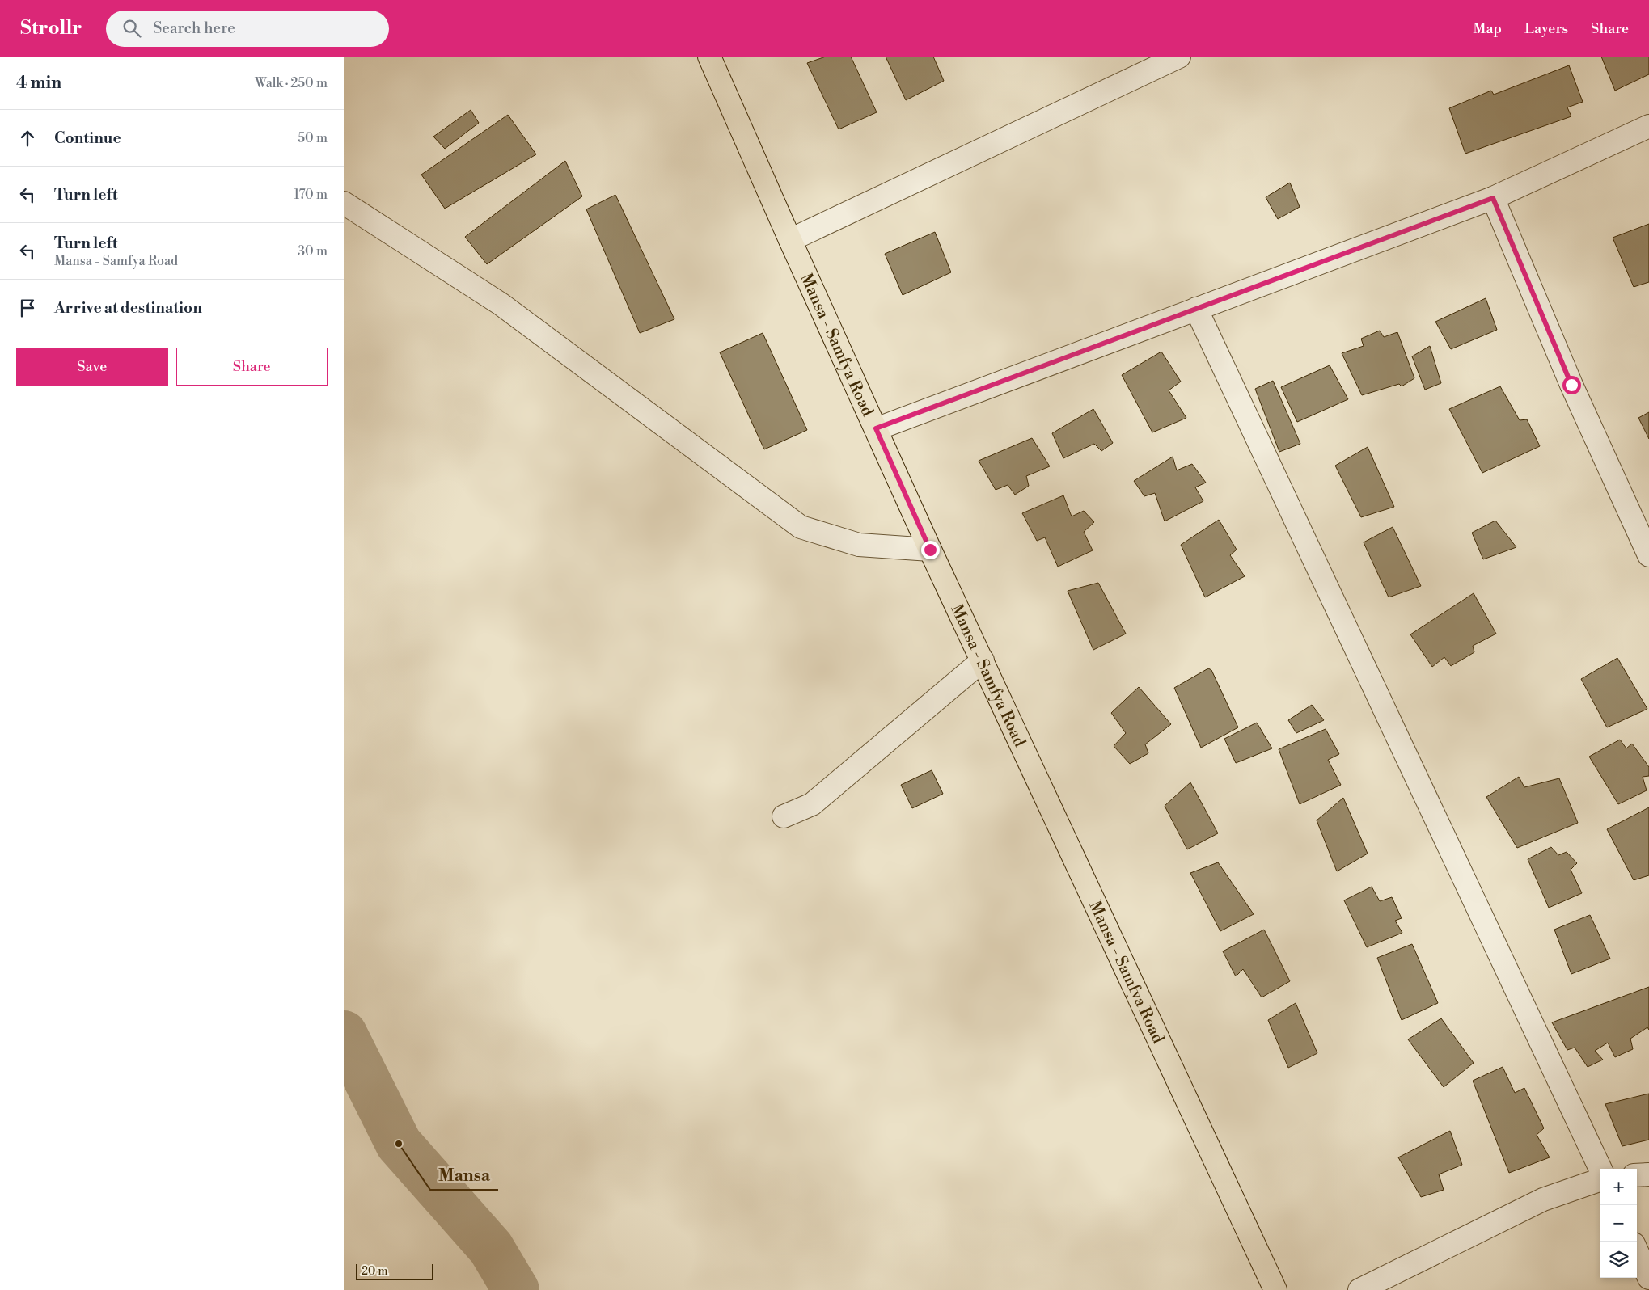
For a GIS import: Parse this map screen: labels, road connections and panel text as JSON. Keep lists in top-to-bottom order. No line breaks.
{"streets":{"main road":["Mansa - Samfya Road"]},"places":["Mansa"],"scale_bar":"20 m","page":{"header":"Strollr","search":"Search here","nav":["Map","Layers","Share"],"heading":["4 min","Walk · 250 m"],"list":[["Continue","50 m"],["Turn left","170 m"],["Turn left","Mansa - Samfya Road","30 m"],"Arrive at destination"],"buttons":["Save","Share"],"map_buttons":["+","−"],"scale":"20 m"}}
